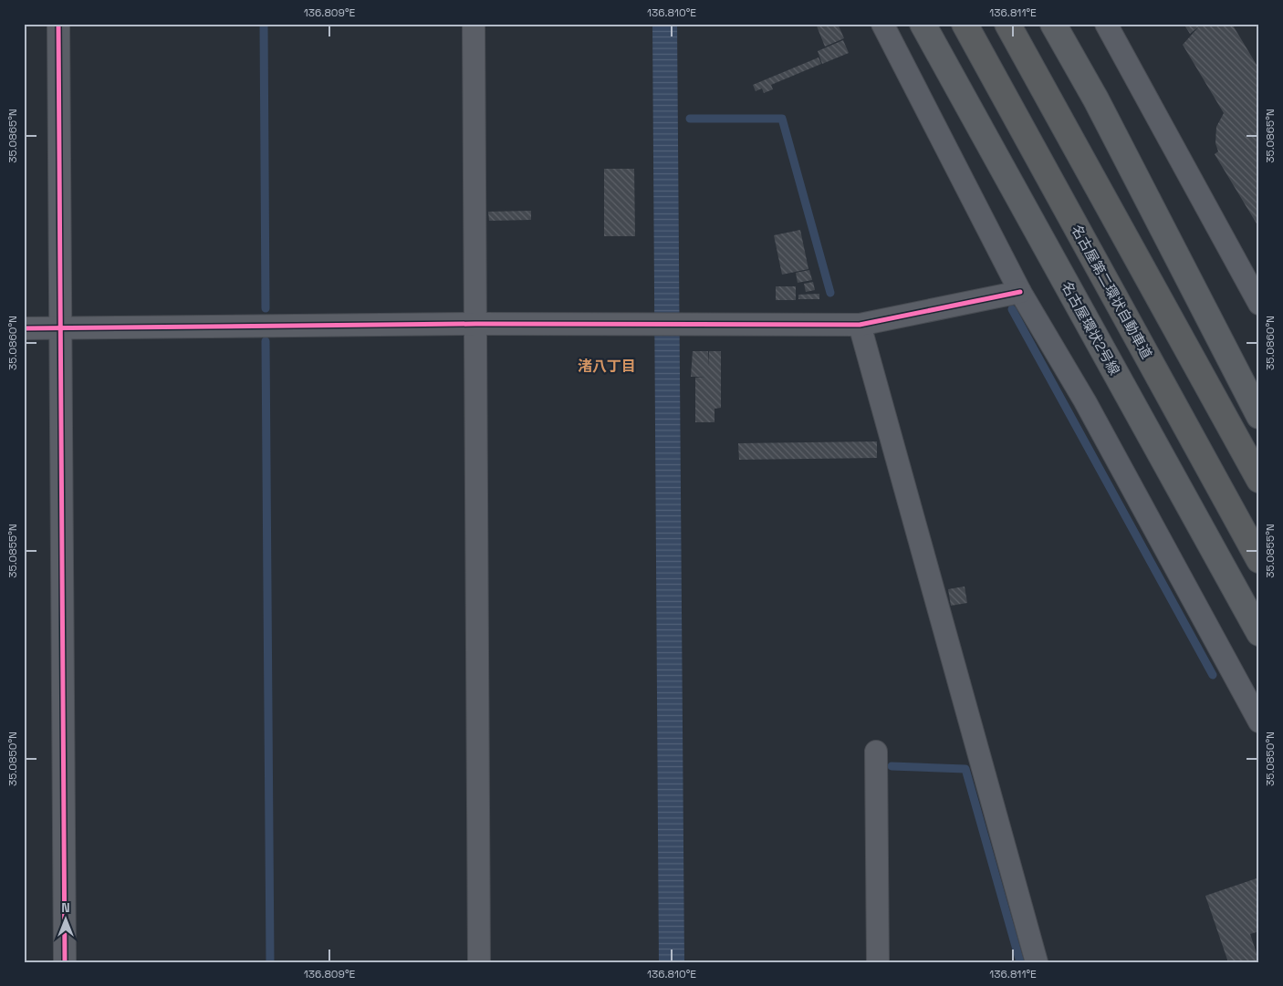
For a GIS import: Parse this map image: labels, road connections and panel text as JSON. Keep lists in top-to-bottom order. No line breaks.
{"streets":{"highway":["名古屋第二環状自動車道","名古屋環状2号線"]},"districts":["渚八丁目"],"north":"top","coordinates":["136.809°E","136.810°E","136.811°E","35.0865°N","35.0860°N","35.0855°N","35.0850°N"]}
